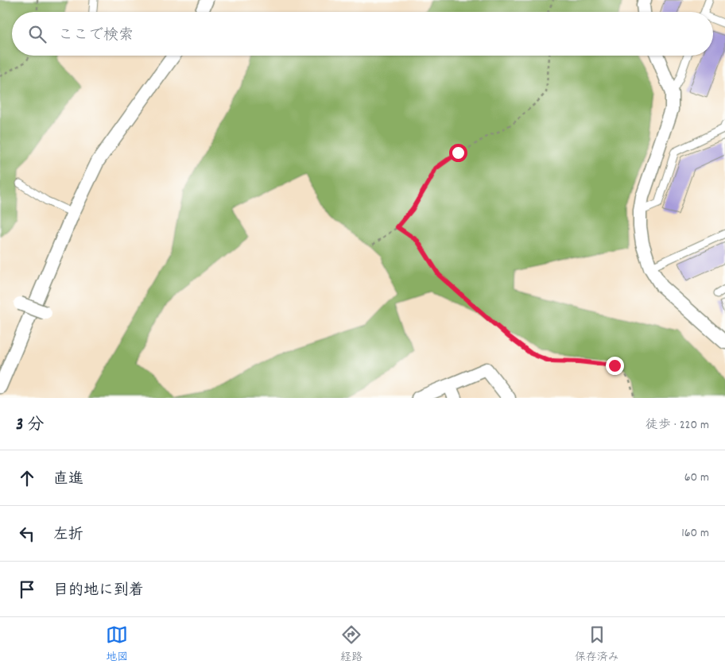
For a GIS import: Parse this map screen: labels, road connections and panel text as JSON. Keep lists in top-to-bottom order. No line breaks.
{"page":{"search":"ここで検索","heading":["3 分","徒歩 · 220 m"],"list":[["直進","60 m"],["左折","160 m"],"目的地に到着"],"nav":["地図","経路","保存済み"]}}
